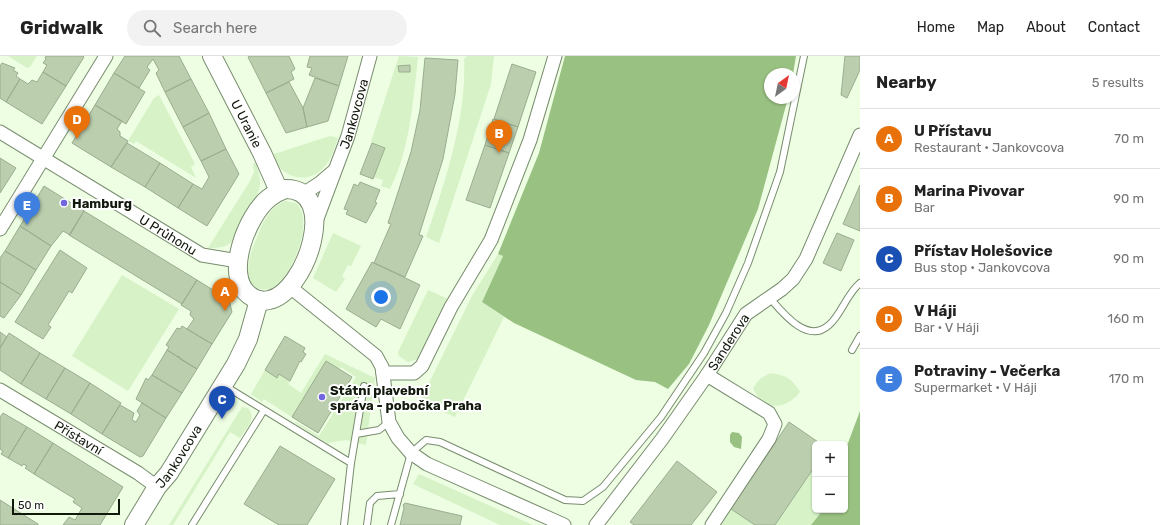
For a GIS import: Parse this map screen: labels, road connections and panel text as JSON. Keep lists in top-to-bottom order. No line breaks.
{"streets":{"main road":["Jankovcova","U Uranie"],"street":["U Průhonu","Sanderova","Přístavní"]},"crossings":[["Jankovcova","U Uranie"],["Jankovcova","U Průhonu"],["Jankovcova","Přístavní"],["U Uranie","U Průhonu"]],"places":["Hamburg","Státní plavební správa - pobočka Praha"],"scale_bar":"50 m","north":"top right","page":{"header":"Gridwalk","search":"Search here","nav":["Home","Map","About","Contact"],"heading":["Nearby","5 results"],"pins":["D","B","E","A","C"],"list":[{"mark":"A","name":"U Přístavu","note":"Restaurant · Jankovcova","value":"70 m"},{"mark":"B","name":"Marina Pivovar","note":"Bar","value":"90 m"},{"mark":"C","name":"Přístav Holešovice","note":"Bus stop · Jankovcova","value":"90 m"},{"mark":"D","name":"V Háji","note":"Bar · V Háji","value":"160 m"},{"mark":"E","name":"Potraviny - Večerka","note":"Supermarket · V Háji","value":"170 m"}],"map_buttons":["+","−"],"scale":"50 m"}}
